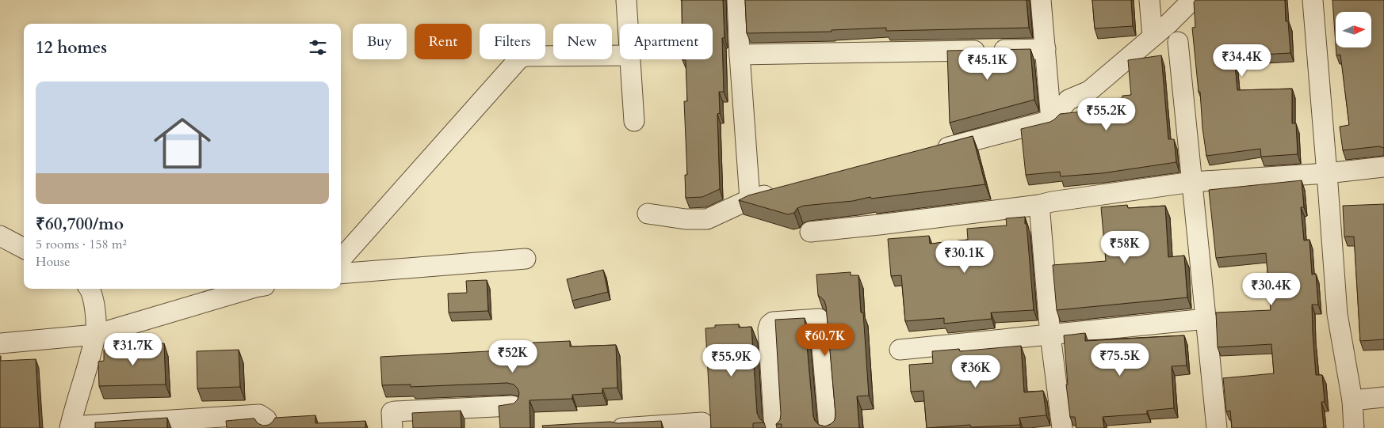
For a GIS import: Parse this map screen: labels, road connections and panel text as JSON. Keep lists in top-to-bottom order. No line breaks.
{"north":"right","page":{"chip":["Buy","Rent","Filters","New","Apartment"],"heading":"12 homes","price":["₹34.4K","₹45.1K","₹55.2K","₹58K","₹30.1K","₹30.4K","₹60.7K","₹31.7K","₹52K","₹75.5K","₹55.9K","₹36K"],"list":[{"name":"₹60,700/mo","note":"5 rooms · 158 m² · House"}]}}
